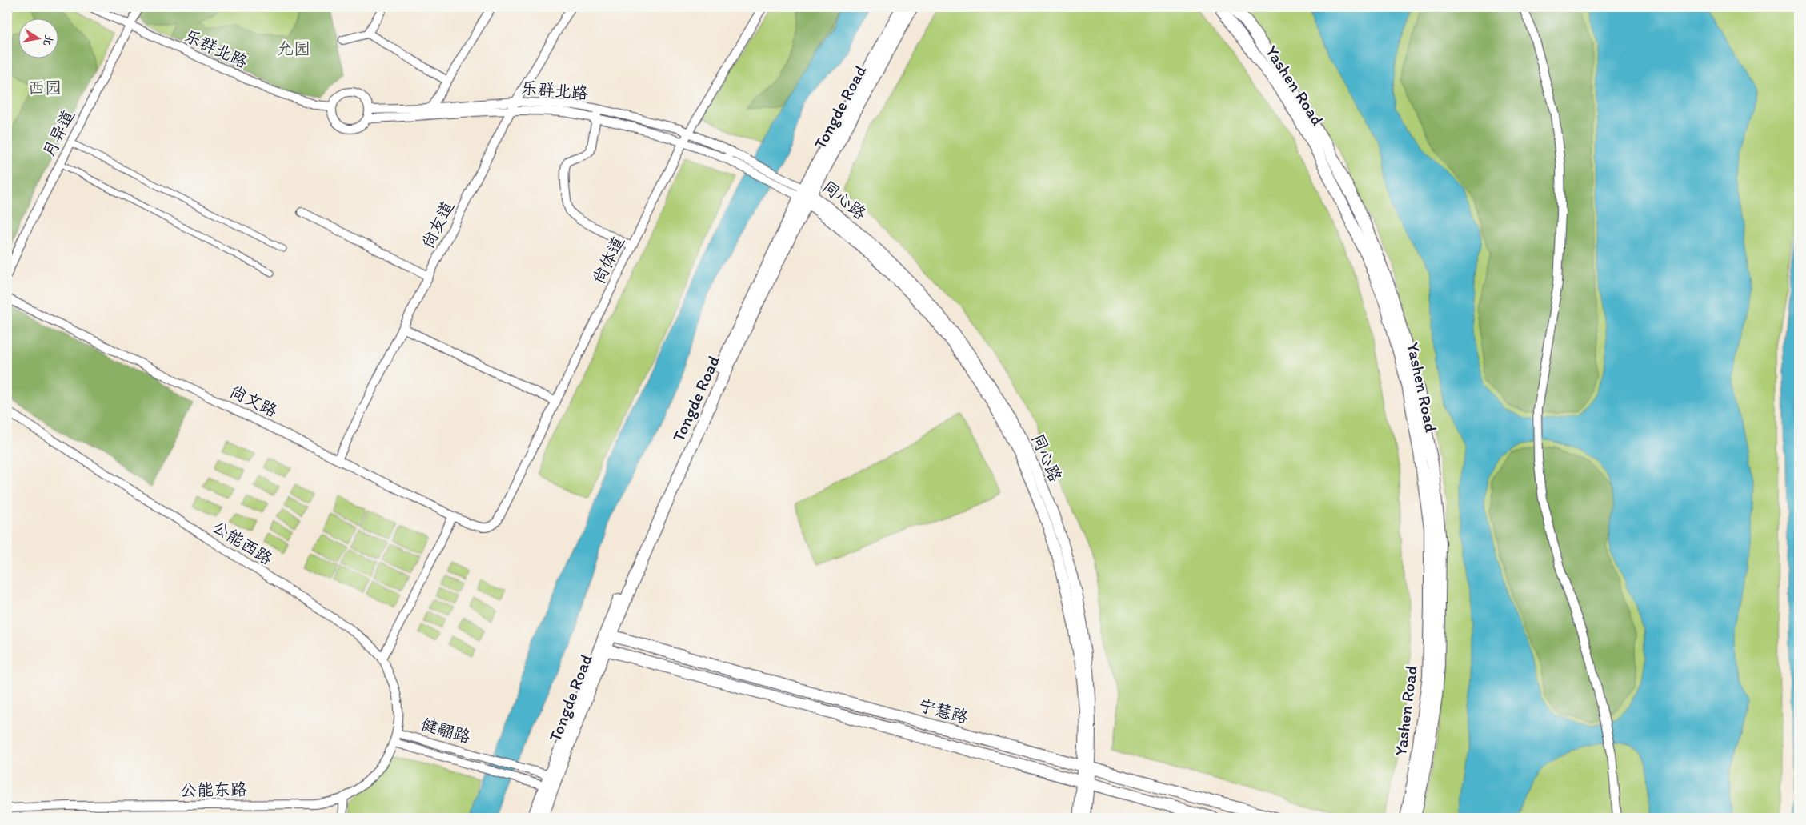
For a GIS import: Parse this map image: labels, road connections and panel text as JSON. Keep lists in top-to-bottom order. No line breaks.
{"streets":{"main road":["Yashen Road","Tongde Road","宁慧路"],"street":["乐群北路","月异道","同心路","尚友道","尚体道","尚文路","公能西路","健翮路","公能东路"]},"crossings":[["乐群北路","月异道"],["乐群北路","尚友道"],["乐群北路","尚体道"],["Tongde Road","同心路"],["Tongde Road","宁慧路"],["Tongde Road","健翮路"],["同心路","宁慧路"],["尚友道","尚文路"],["尚体道","尚文路"],["公能西路","健翮路"],["公能西路","公能东路"],["健翮路","公能东路"]],"parks":["允园","西园"],"north":"right"}
